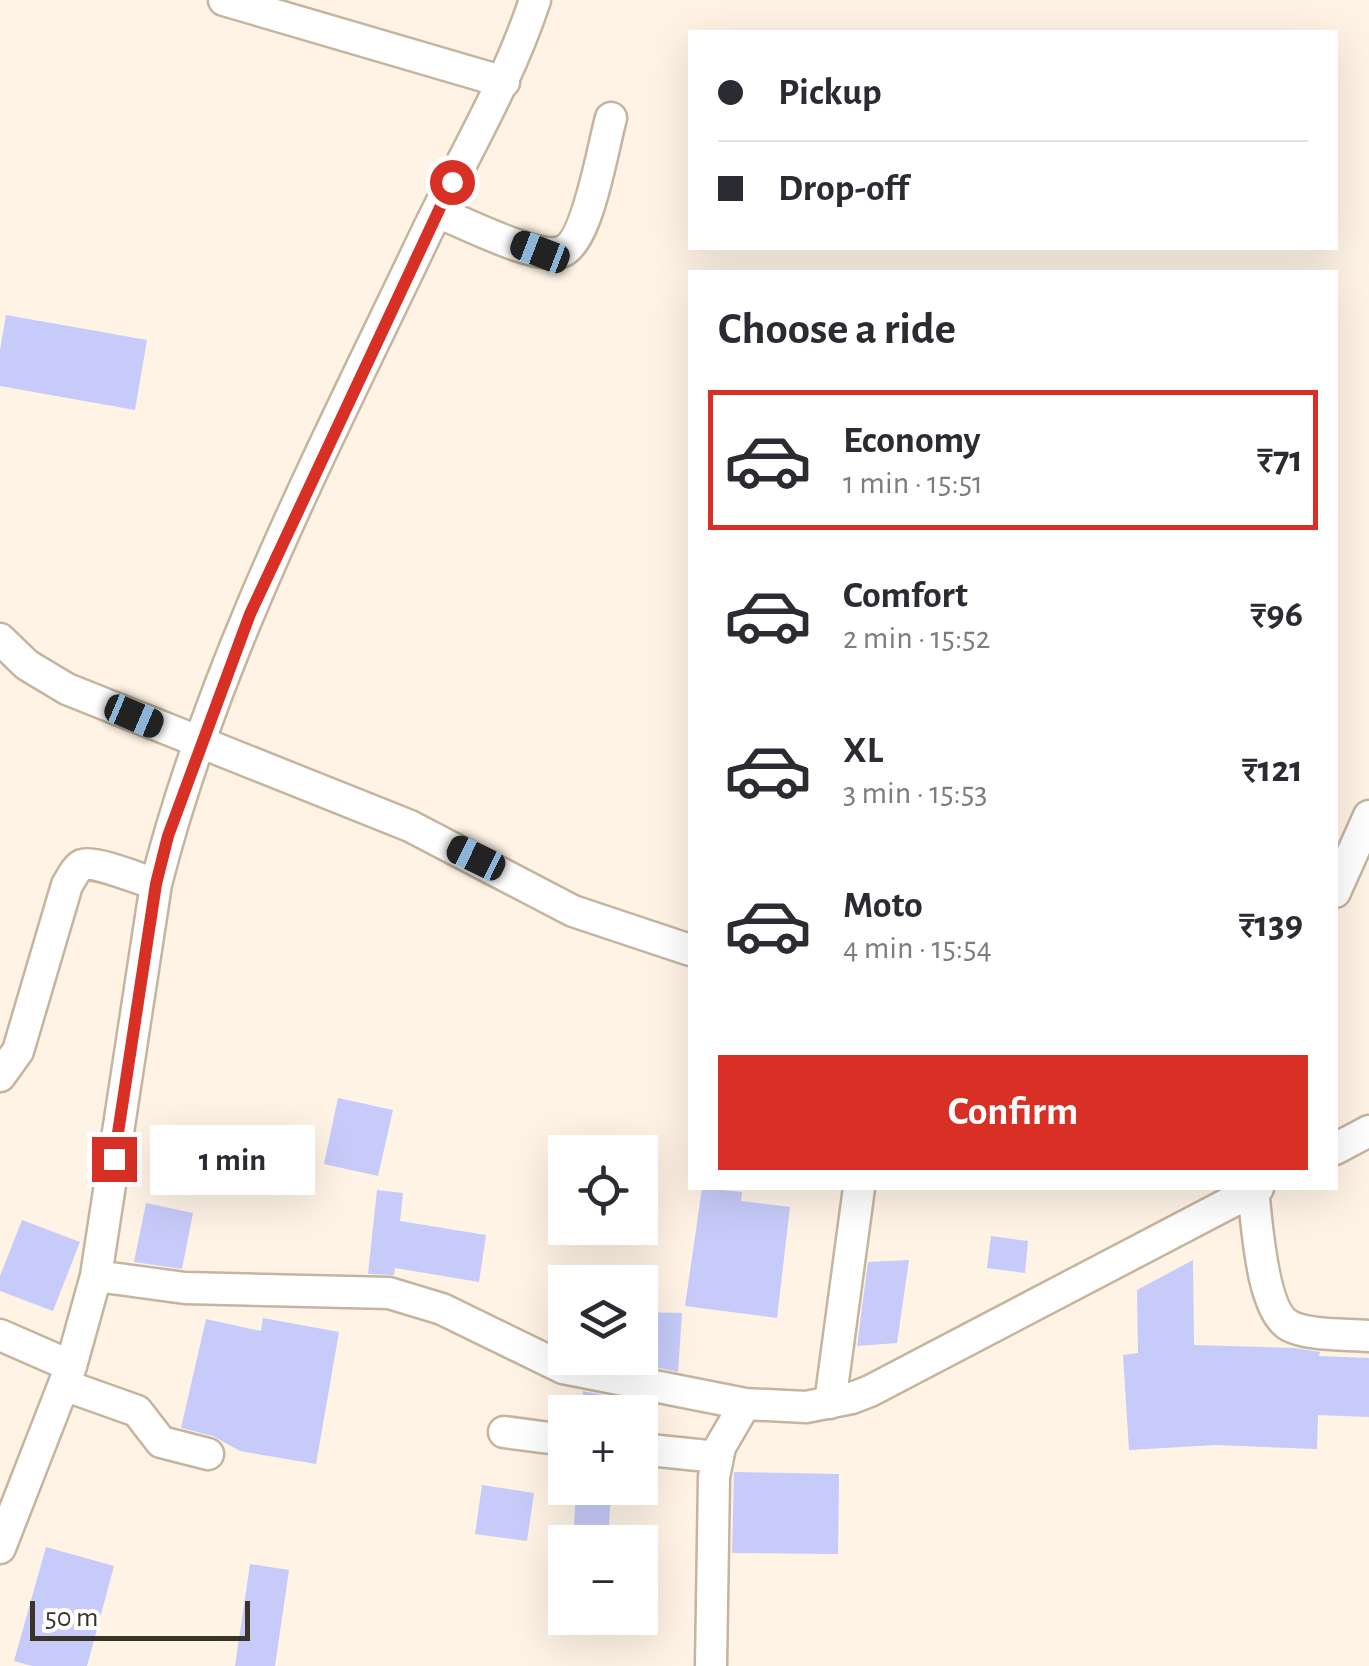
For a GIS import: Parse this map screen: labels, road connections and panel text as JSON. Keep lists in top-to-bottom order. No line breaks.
{"scale_bar":"50 m","page":{"banner":["Pickup","Drop-off"],"heading":"Choose a ride","list":[{"name":"Economy","note":"1 min · 15:51","value":"₹71"},{"name":"Comfort","note":"2 min · 15:52","value":"₹96"},{"name":"XL","note":"3 min · 15:53","value":"₹121"},{"name":"Moto","note":"4 min · 15:54","value":"₹139"}],"buttons":"Confirm","bubble":"1 min","map_buttons":["+","−"],"scale":"50 m"}}
